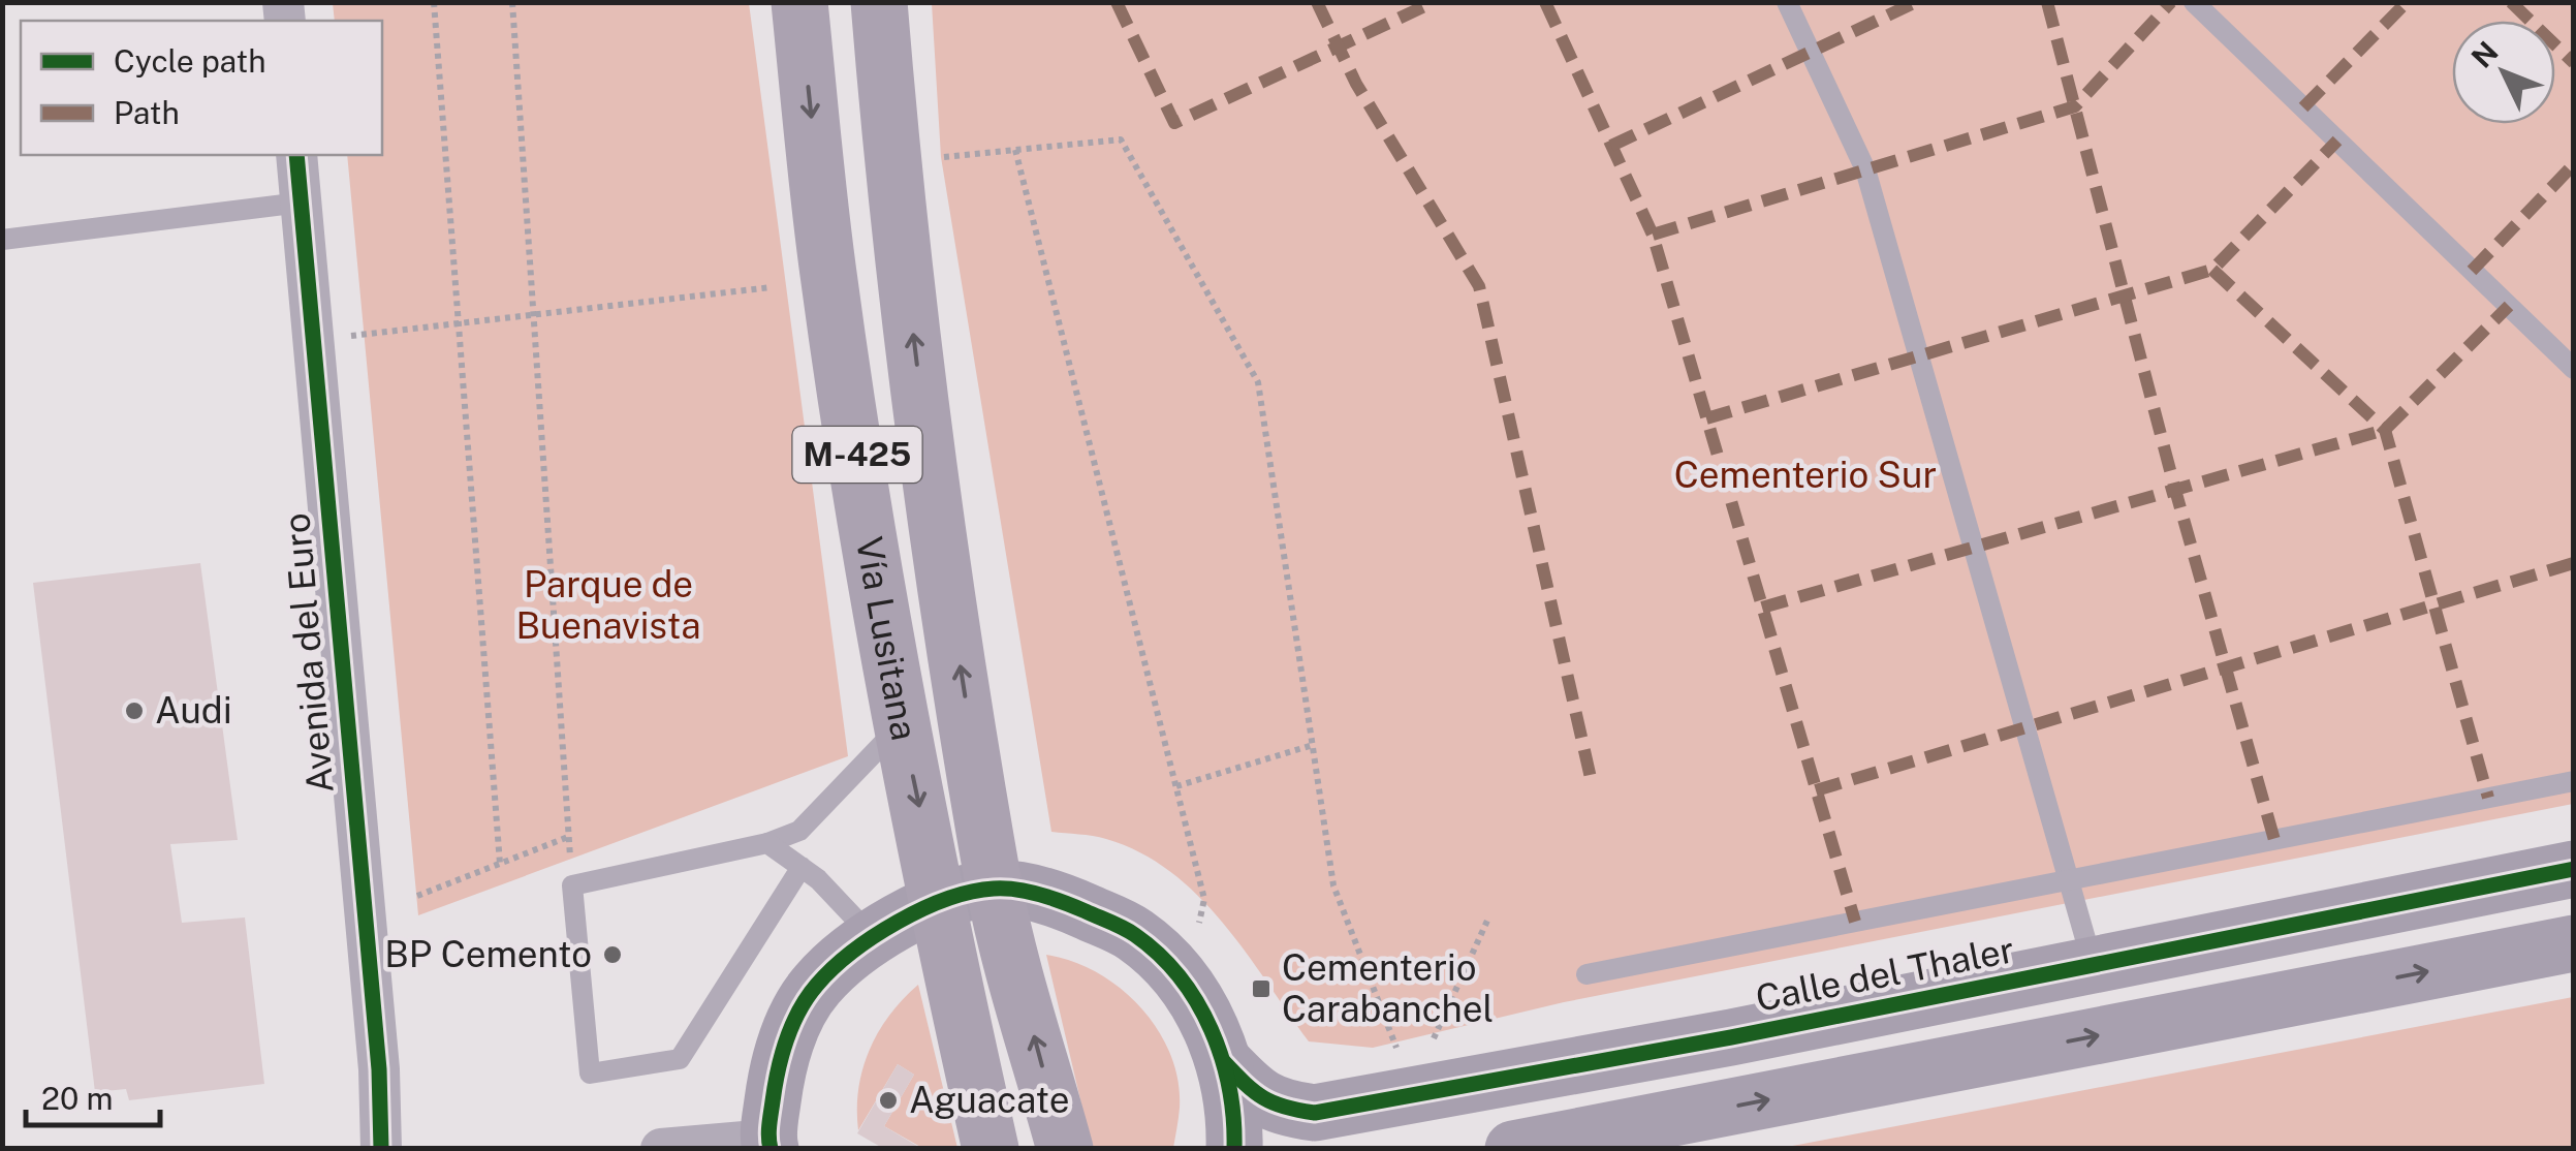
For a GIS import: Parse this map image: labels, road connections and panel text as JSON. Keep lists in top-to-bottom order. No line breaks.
{"streets":{"main road":["M-425","Vía Lusitana"],"street":["Avenida del Euro","Calle del Thaler"]},"crossings":[["M-425","Vía Lusitana"]],"parks":["Cementerio Sur","Parque de Buenavista"],"places":{"other":["Audi","BP Cemento","Aguacate"],"transit":["Cementerio Carabanchel"]},"legend":["Cycle path","Path"],"scale_bar":"20 m","north":"top left"}
